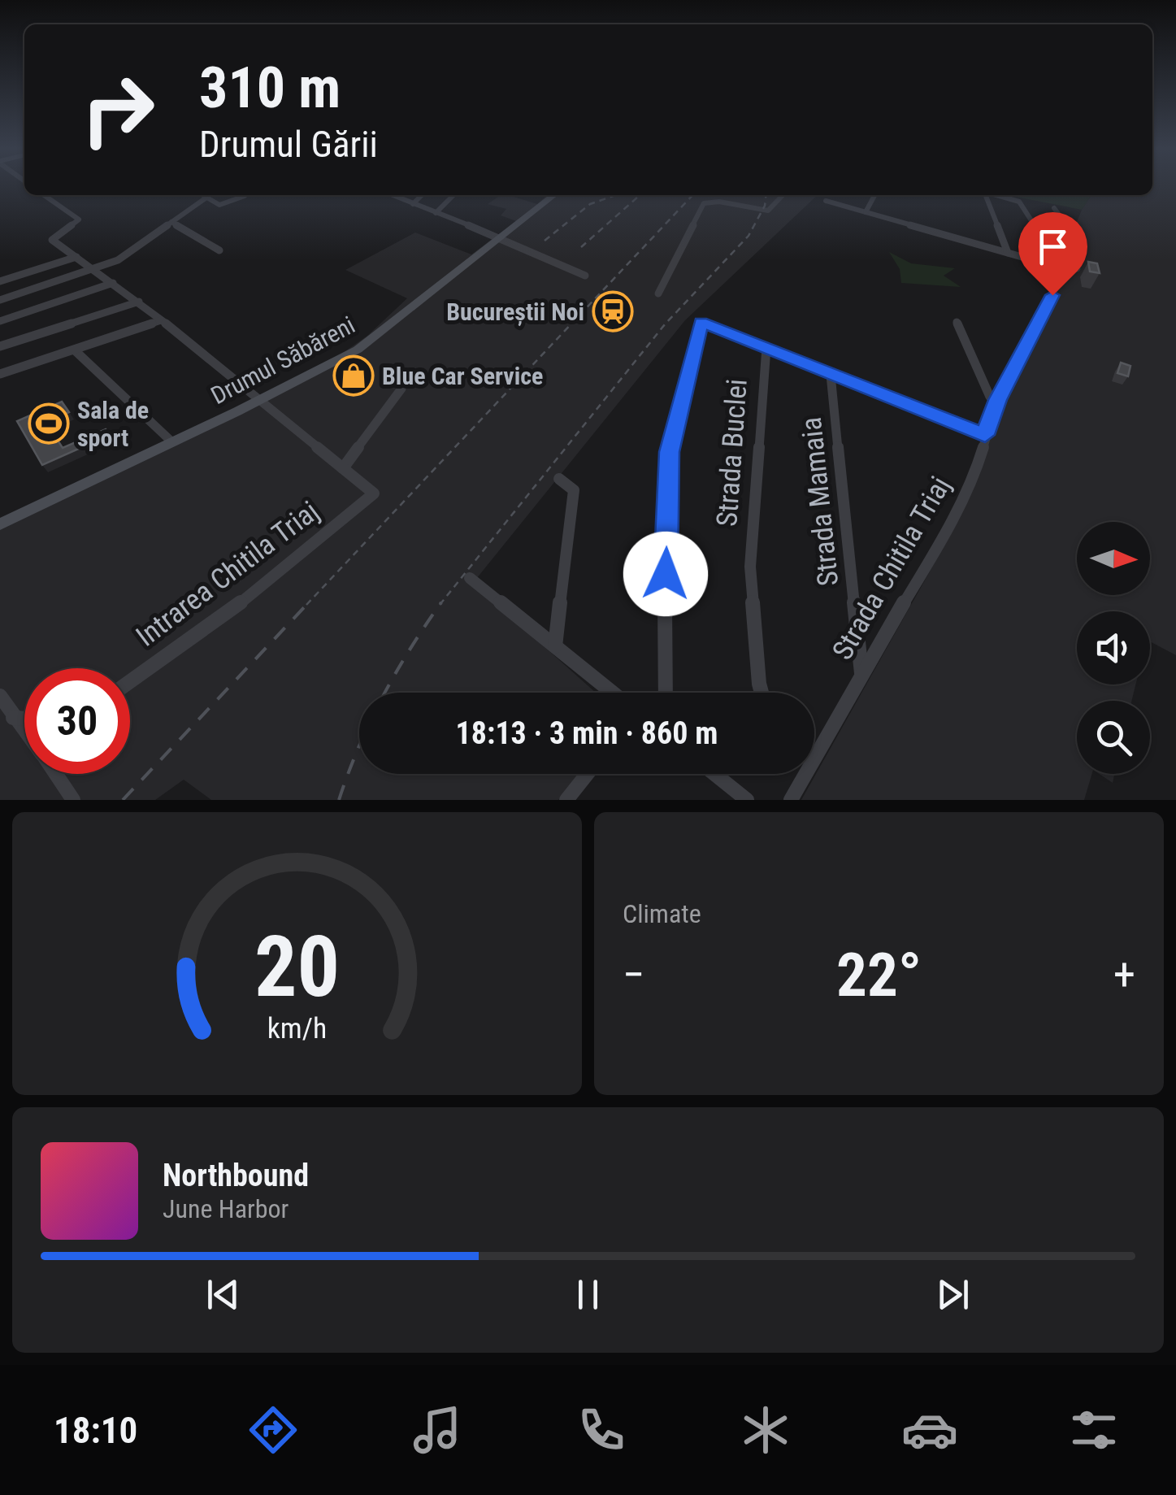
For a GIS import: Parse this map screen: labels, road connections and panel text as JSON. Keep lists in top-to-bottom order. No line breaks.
{"streets":{"main road":["Drumul Săbăreni"],"street":["Strada Buclei","Strada Mamaia","Strada Chitila Triaj","Intrarea Chitila Triaj"]},"crossings":[["Strada Mamaia","Strada Chitila Triaj"]],"places":{"station":["Bucureștii Noi"],"shop":["Blue Car Service"],"sports":["Sala de sport"]},"north":"right","page":{"turn":["310 m","Drumul Gării"],"limit":"30","trip":"18:13 · 3 min · 860 m","tile":"Climate","heat":["−","22°","+"],"song":["Northbound","June Harbor"],"tabs":"18:10","gauge":["20","km/h"]}}
